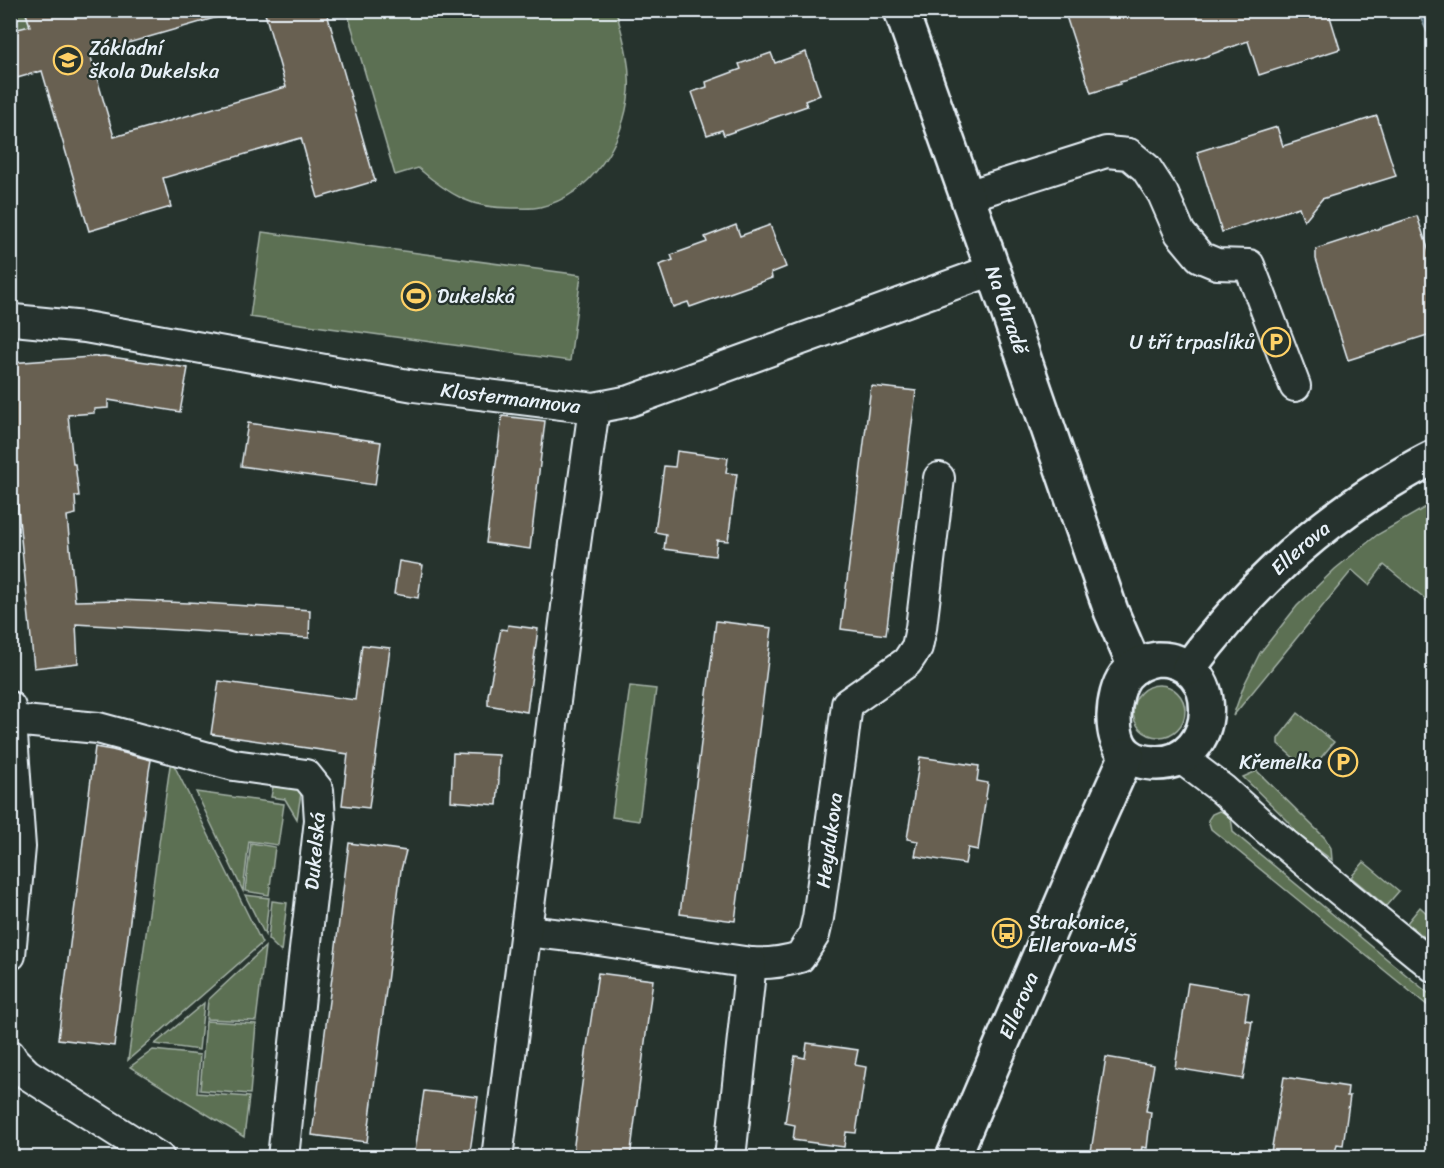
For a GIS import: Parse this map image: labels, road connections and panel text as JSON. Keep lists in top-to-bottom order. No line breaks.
{"streets":{"street":["Na Ohradě","Klostermannova","Ellerova","Heydukova","Dukelská"]},"crossings":[["Na Ohradě","Klostermannova"],["Na Ohradě","Ellerova"]],"places":{"school or university":["Základní škola Dukelska"],"sports":["Dukelská"],"parking":["U tří trpaslíků","Křemelka"],"bus stop":["Strakonice, Ellerova-MŠ"]}}
